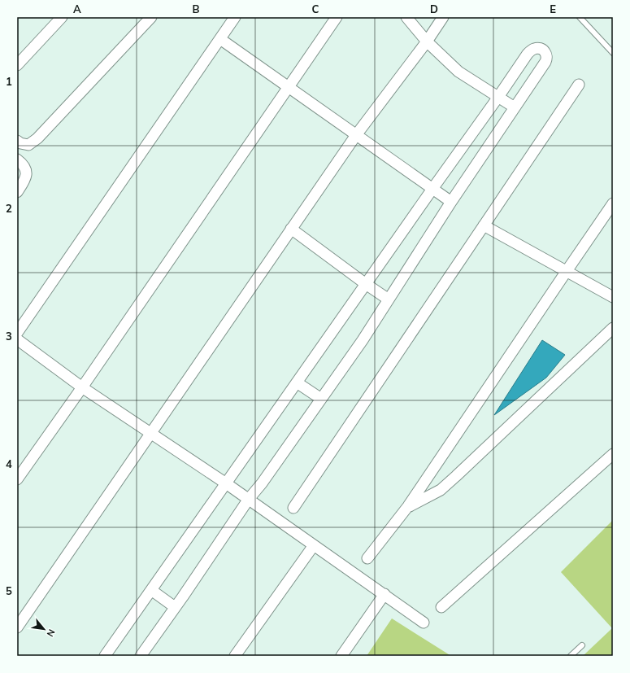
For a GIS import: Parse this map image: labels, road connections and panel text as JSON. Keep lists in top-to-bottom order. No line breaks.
{"north":"bottom right","grid":{"columns":["A","B","C","D","E"],"rows":["1","2","3","4","5"]}}
